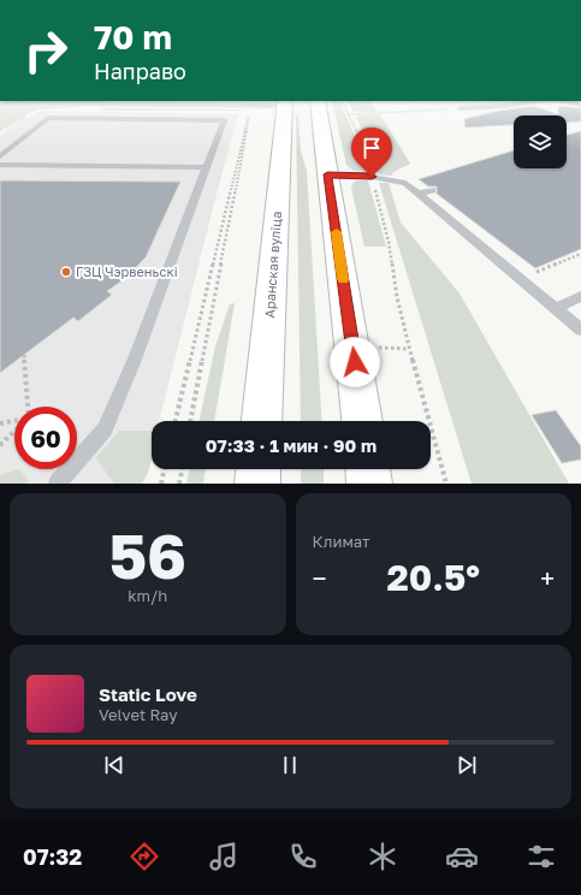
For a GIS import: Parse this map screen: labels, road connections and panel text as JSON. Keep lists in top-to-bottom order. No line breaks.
{"streets":{"main road":["Аранская вуліца"]},"places":["ГЗЦ Чэрвеньскі"],"page":{"turn":["70 m","Направо"],"limit":"60","trip":"07:33 · 1 мин · 90 m","tile":[["56","km/h"],"Климат"],"heat":["−","20.5°","+"],"song":["Static Love","Velvet Ray"],"tabs":"07:32"}}
